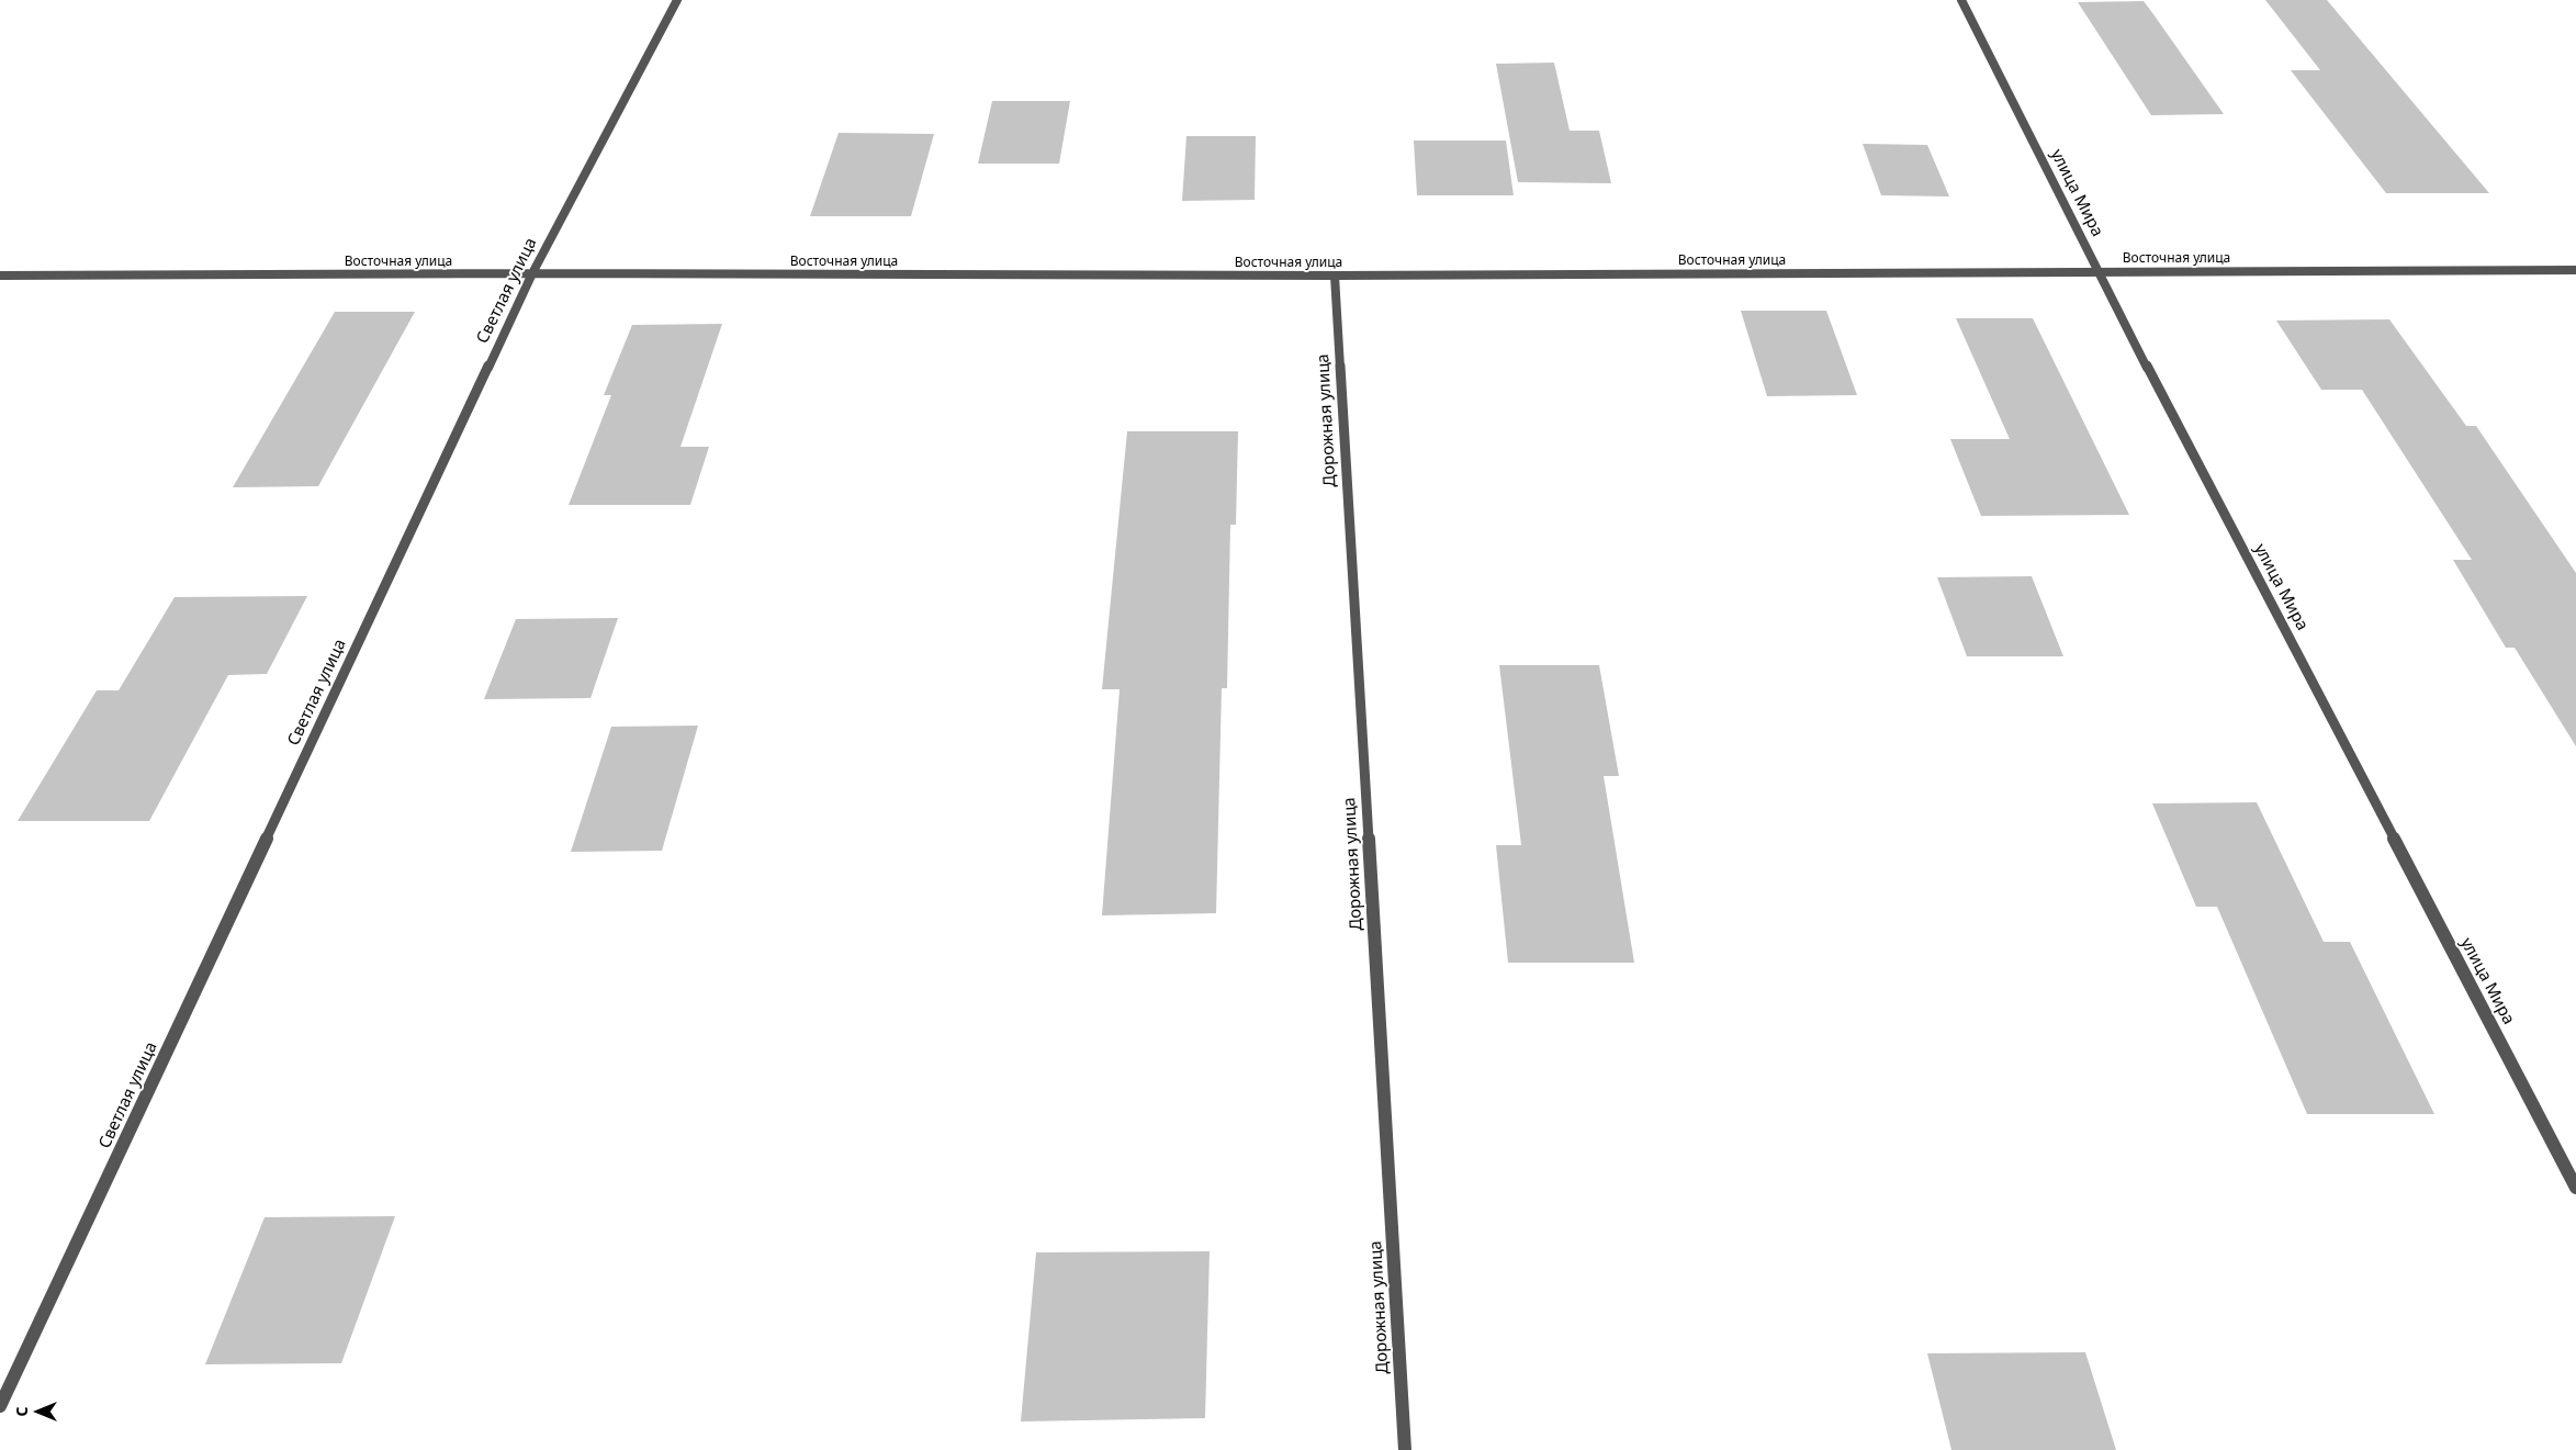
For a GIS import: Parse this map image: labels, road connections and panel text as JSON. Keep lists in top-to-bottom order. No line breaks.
{"streets":{"street":["улица Мира","Восточная улица","Светлая улица","Дорожная улица"]},"crossings":[["улица Мира","Восточная улица"],["Восточная улица","Светлая улица"],["Восточная улица","Дорожная улица"]],"north":"left"}
